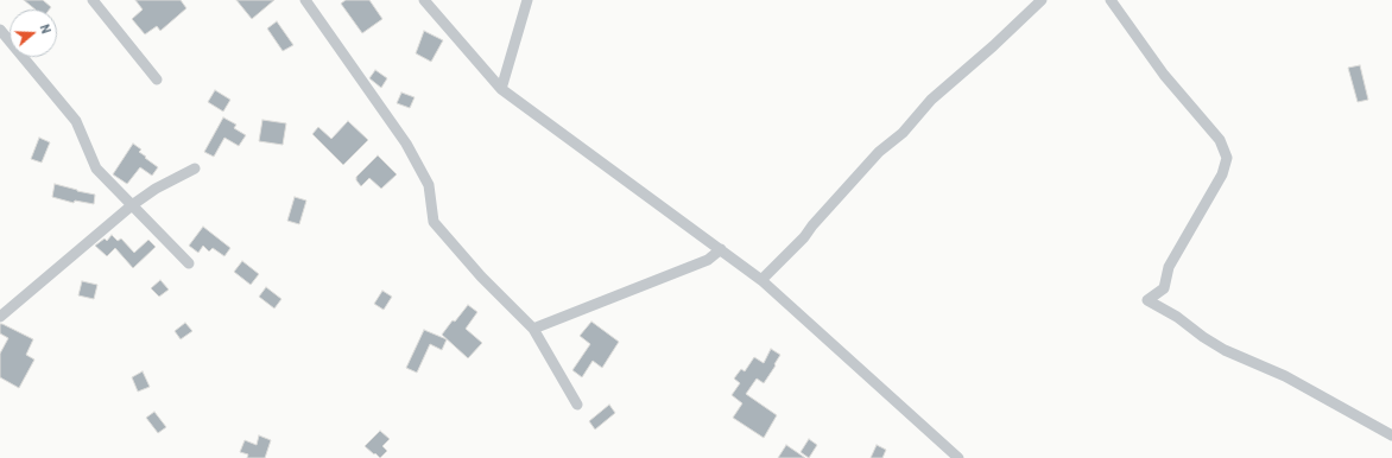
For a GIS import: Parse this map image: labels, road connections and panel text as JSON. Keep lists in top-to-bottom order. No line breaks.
{"north":"right"}
